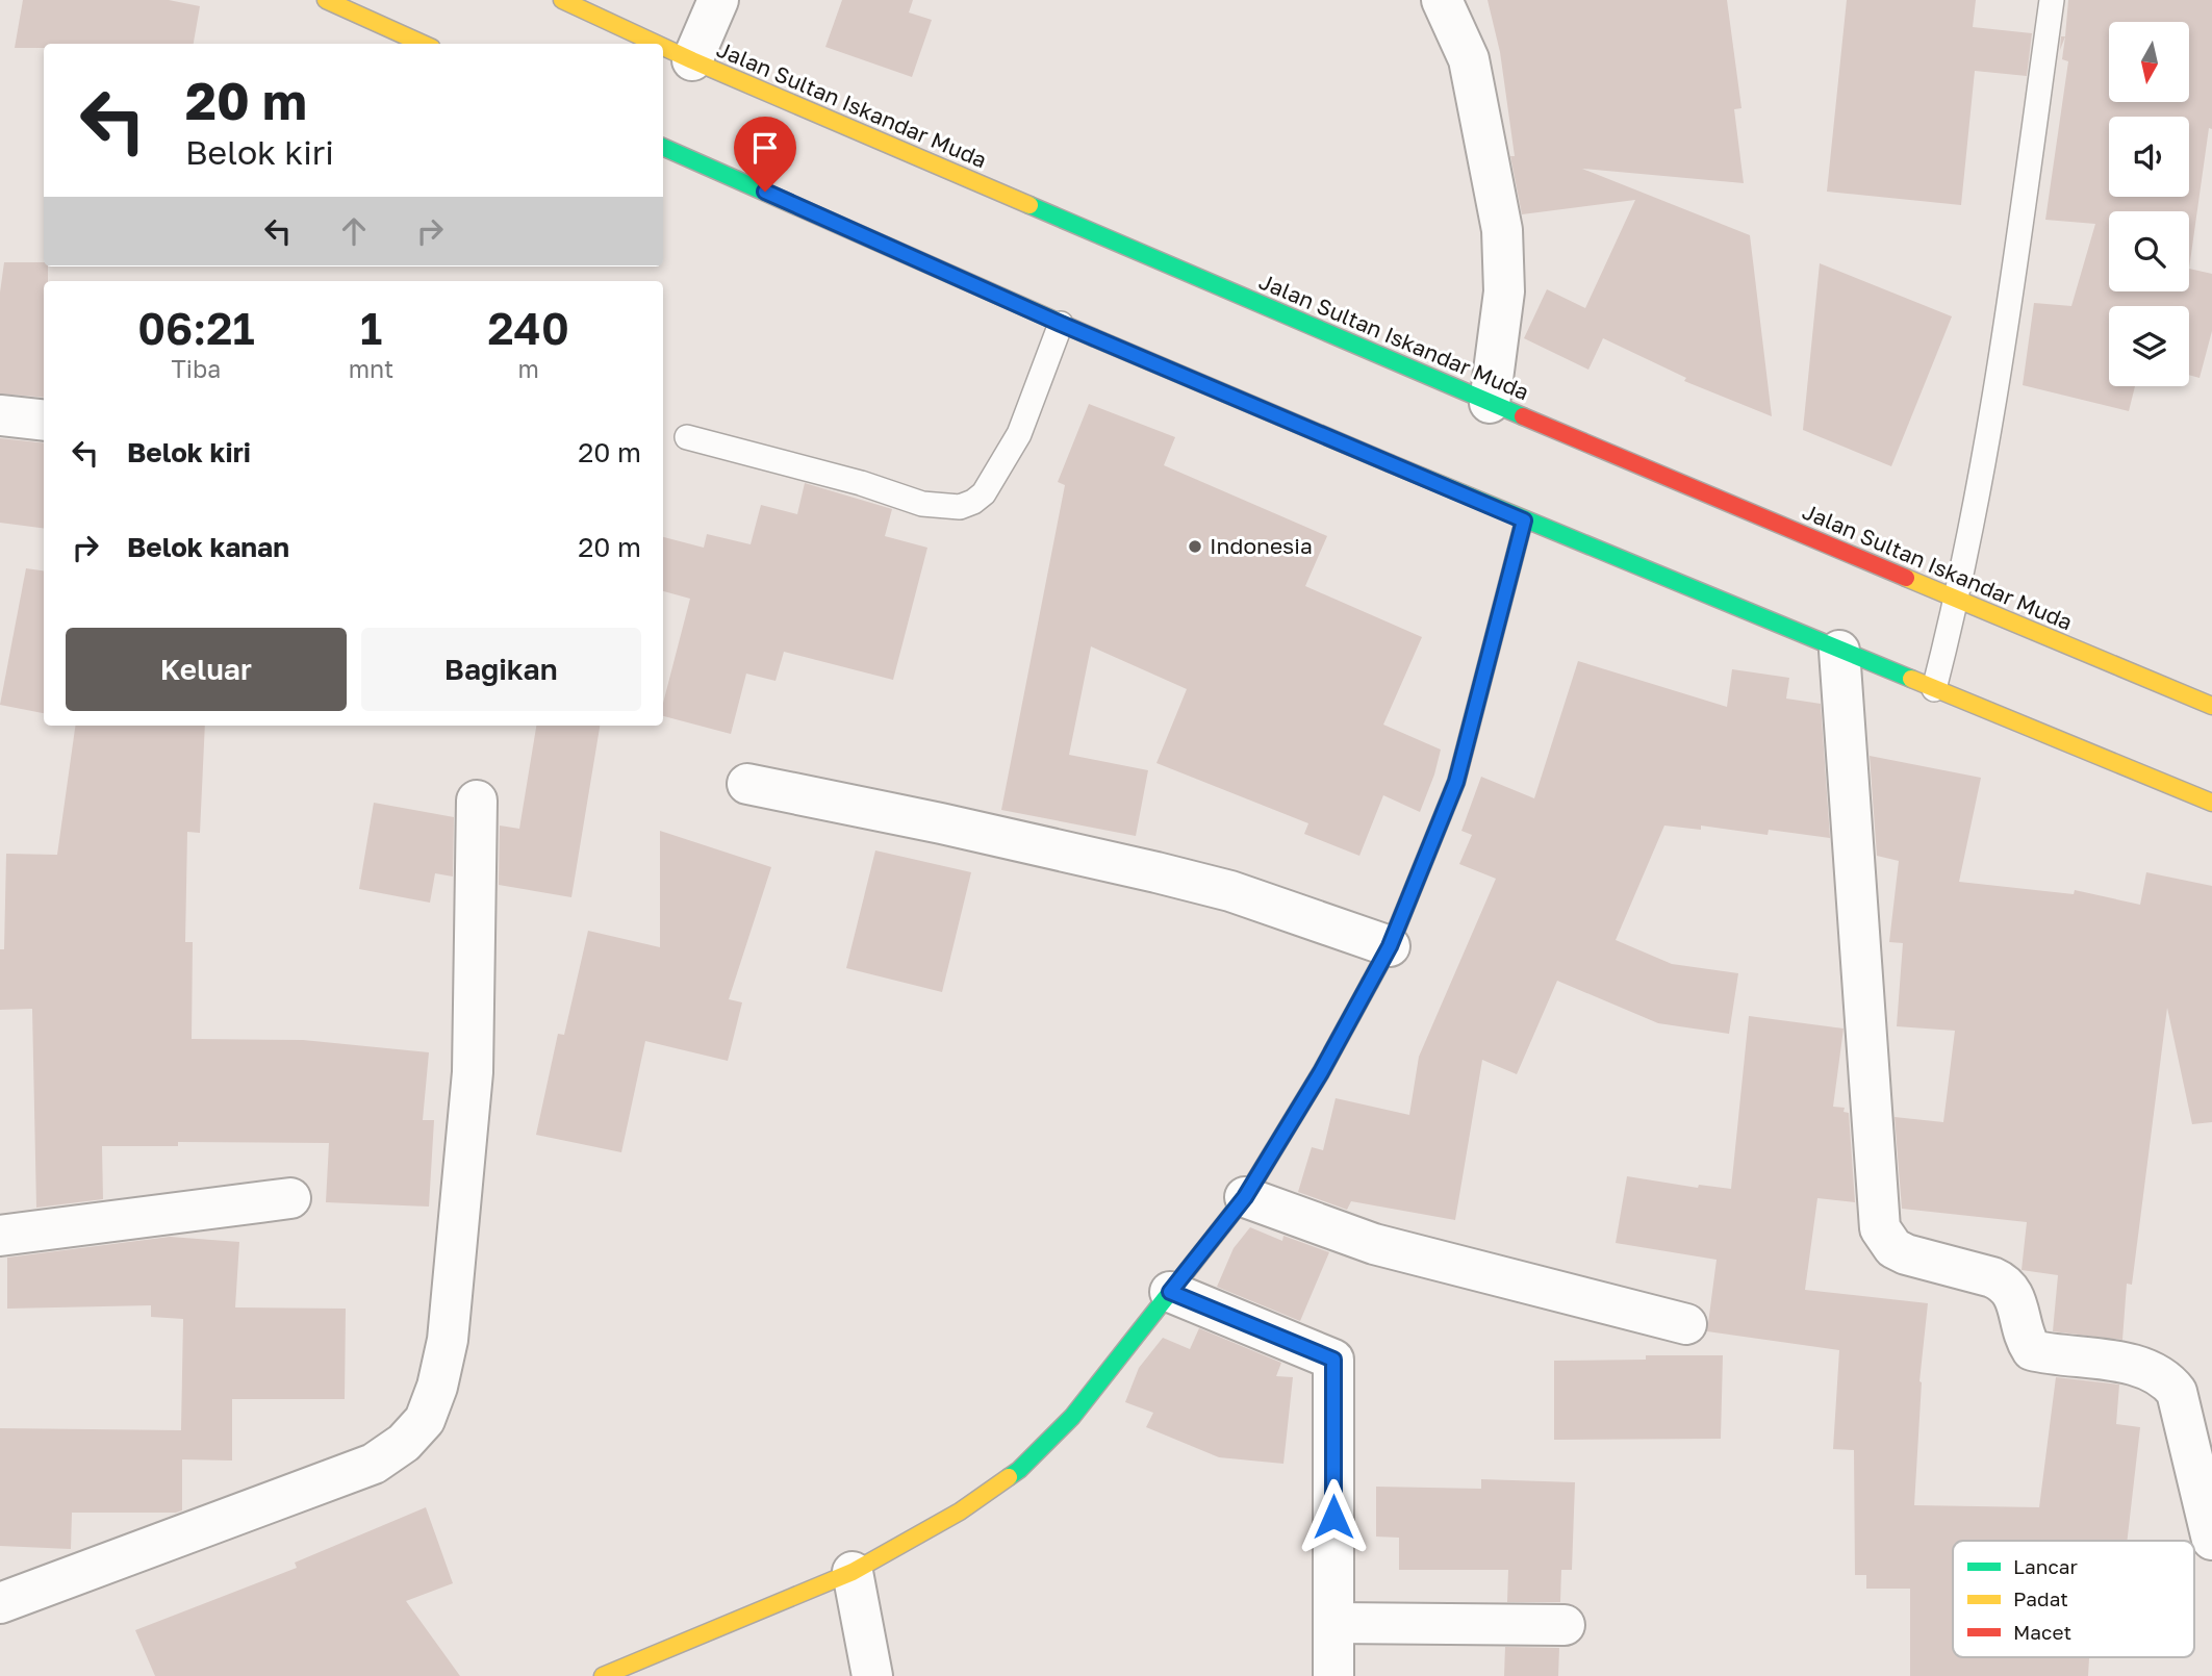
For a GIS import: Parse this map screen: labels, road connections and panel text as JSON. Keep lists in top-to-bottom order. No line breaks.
{"streets":{"main road":["Jalan Sultan Iskandar Muda"]},"places":["Indonesia"],"legend":["Lancar","Padat","Macet"],"north":"bottom","page":{"turn":["20 m","Belok kiri"],"eta":["06:21","Tiba","1","mnt","240","m"],"list":[{"name":"Belok kiri","value":"20 m"},{"name":"Belok kanan","value":"20 m"}],"buttons":["Keluar","Bagikan"]}}
